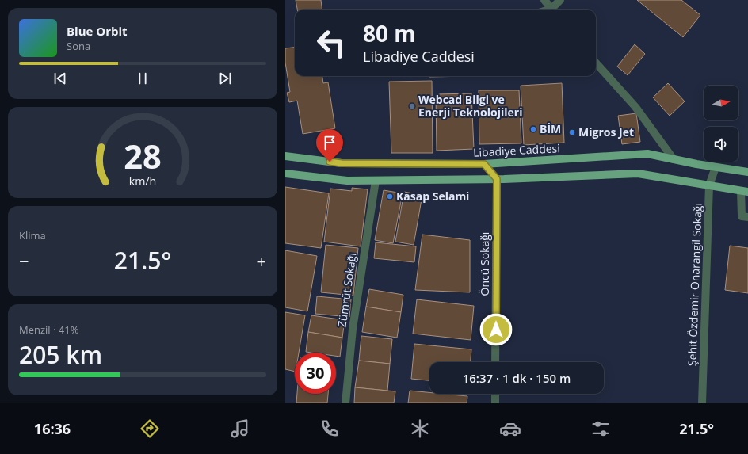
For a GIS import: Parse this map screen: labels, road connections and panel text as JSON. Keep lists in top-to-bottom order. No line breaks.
{"streets":{"main road":["Libadiye Caddesi"],"street":["Öncü Sokağı","Şehit Özdemir Onarangil Sokağı","Zümrüt Sokağı"]},"crossings":[["Libadiye Caddesi","Şehit Özdemir Onarangil Sokağı"]],"places":["Webcad Bilgi ve Enerji Teknolojileri","BİM","Migros Jet","Kasap Selami"],"north":"right","page":{"turn":["80 m","Libadiye Caddesi"],"song":["Blue Orbit","Sona"],"tile":["Klima",["Menzil · 41%","205 km"]],"heat":["−","21.5°","+"],"limit":"30","trip":"16:37 · 1 dk · 150 m","tabs":["16:36","21.5°"],"gauge":["28","km/h"]}}
